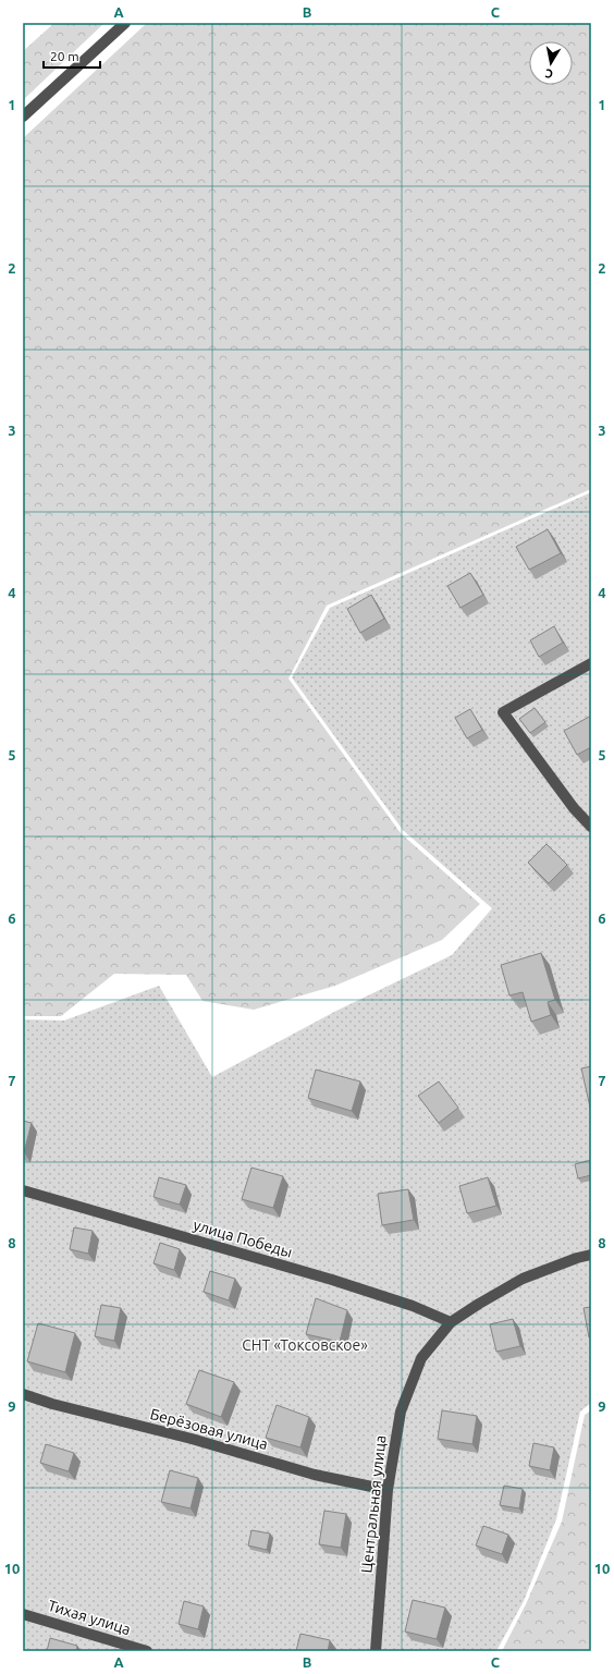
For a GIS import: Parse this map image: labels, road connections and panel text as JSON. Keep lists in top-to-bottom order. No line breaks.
{"streets":{"street":["улица Победы","Берёзовая улица","Центральная улица","Тихая улица"]},"crossings":[["улица Победы","Центральная улица"],["Берёзовая улица","Центральная улица"]],"parks":["СНТ «Токсовское»"],"scale_bar":"20 m","north":"bottom","grid":{"columns":["A","B","C"],"rows":["1","2","3","4","5","6","7","8","9","10"]}}
